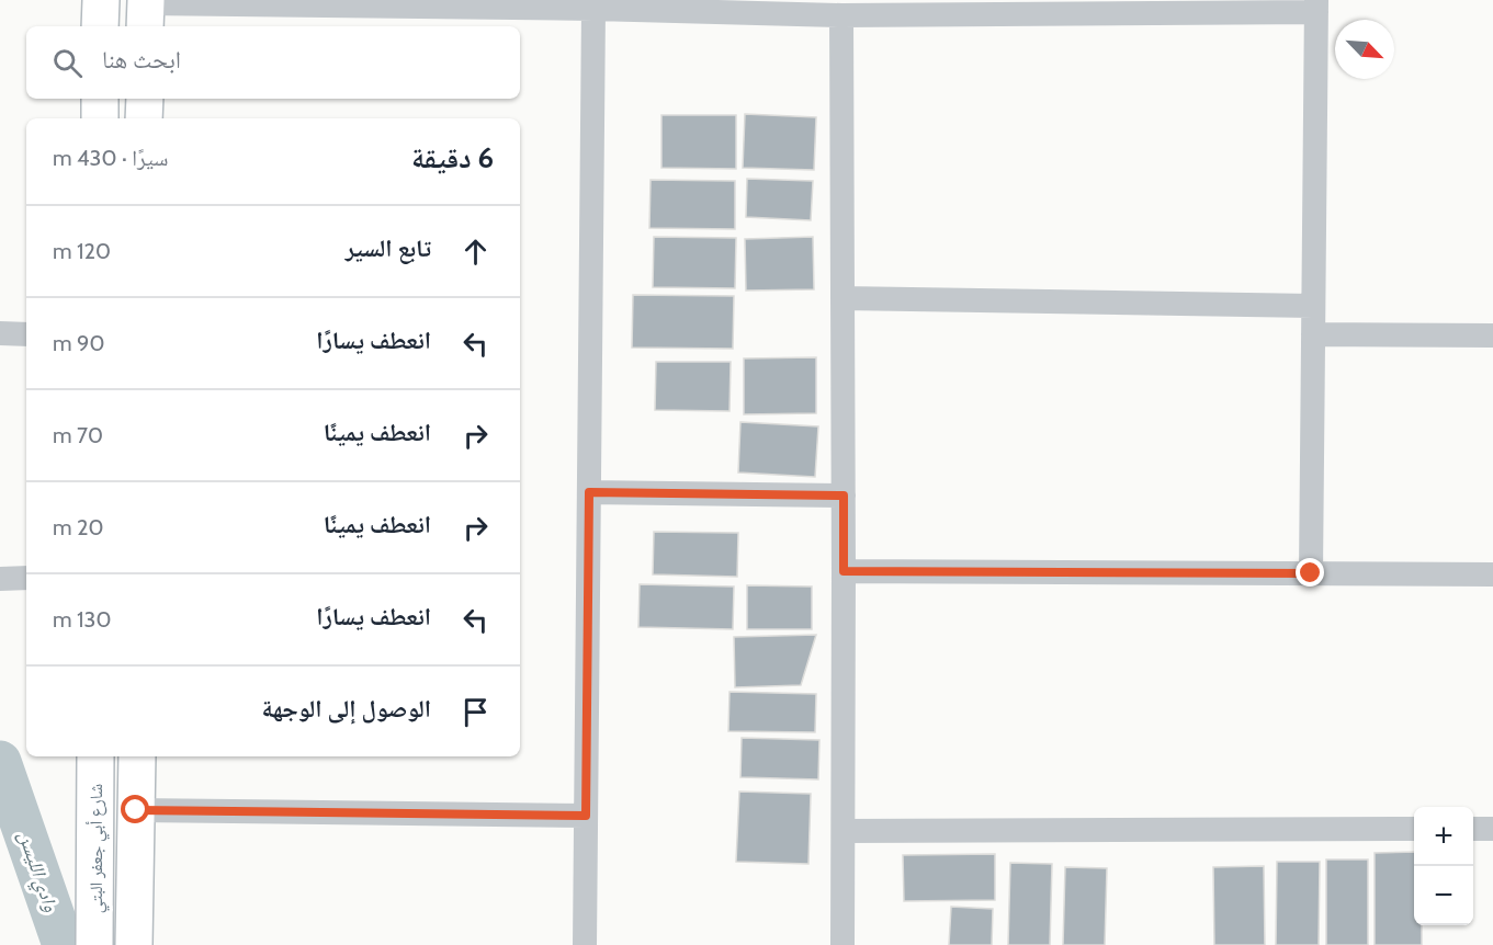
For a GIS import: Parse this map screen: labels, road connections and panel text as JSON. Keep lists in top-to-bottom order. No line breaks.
{"streets":{"street":["شارع أبي جعفر البتي"]},"water":["وادي الليسن"],"north":"bottom right","page":{"search":"ابحث هنا","heading":["6 دقيقة","سيرًا · 430 m"],"list":[["تابع السير","120 m"],["انعطف يسارًا","90 m"],["انعطف يمينًا","70 m"],["انعطف يمينًا","20 m"],["انعطف يسارًا","130 m"],"الوصول إلى الوجهة"],"map_buttons":["+","−"]}}
